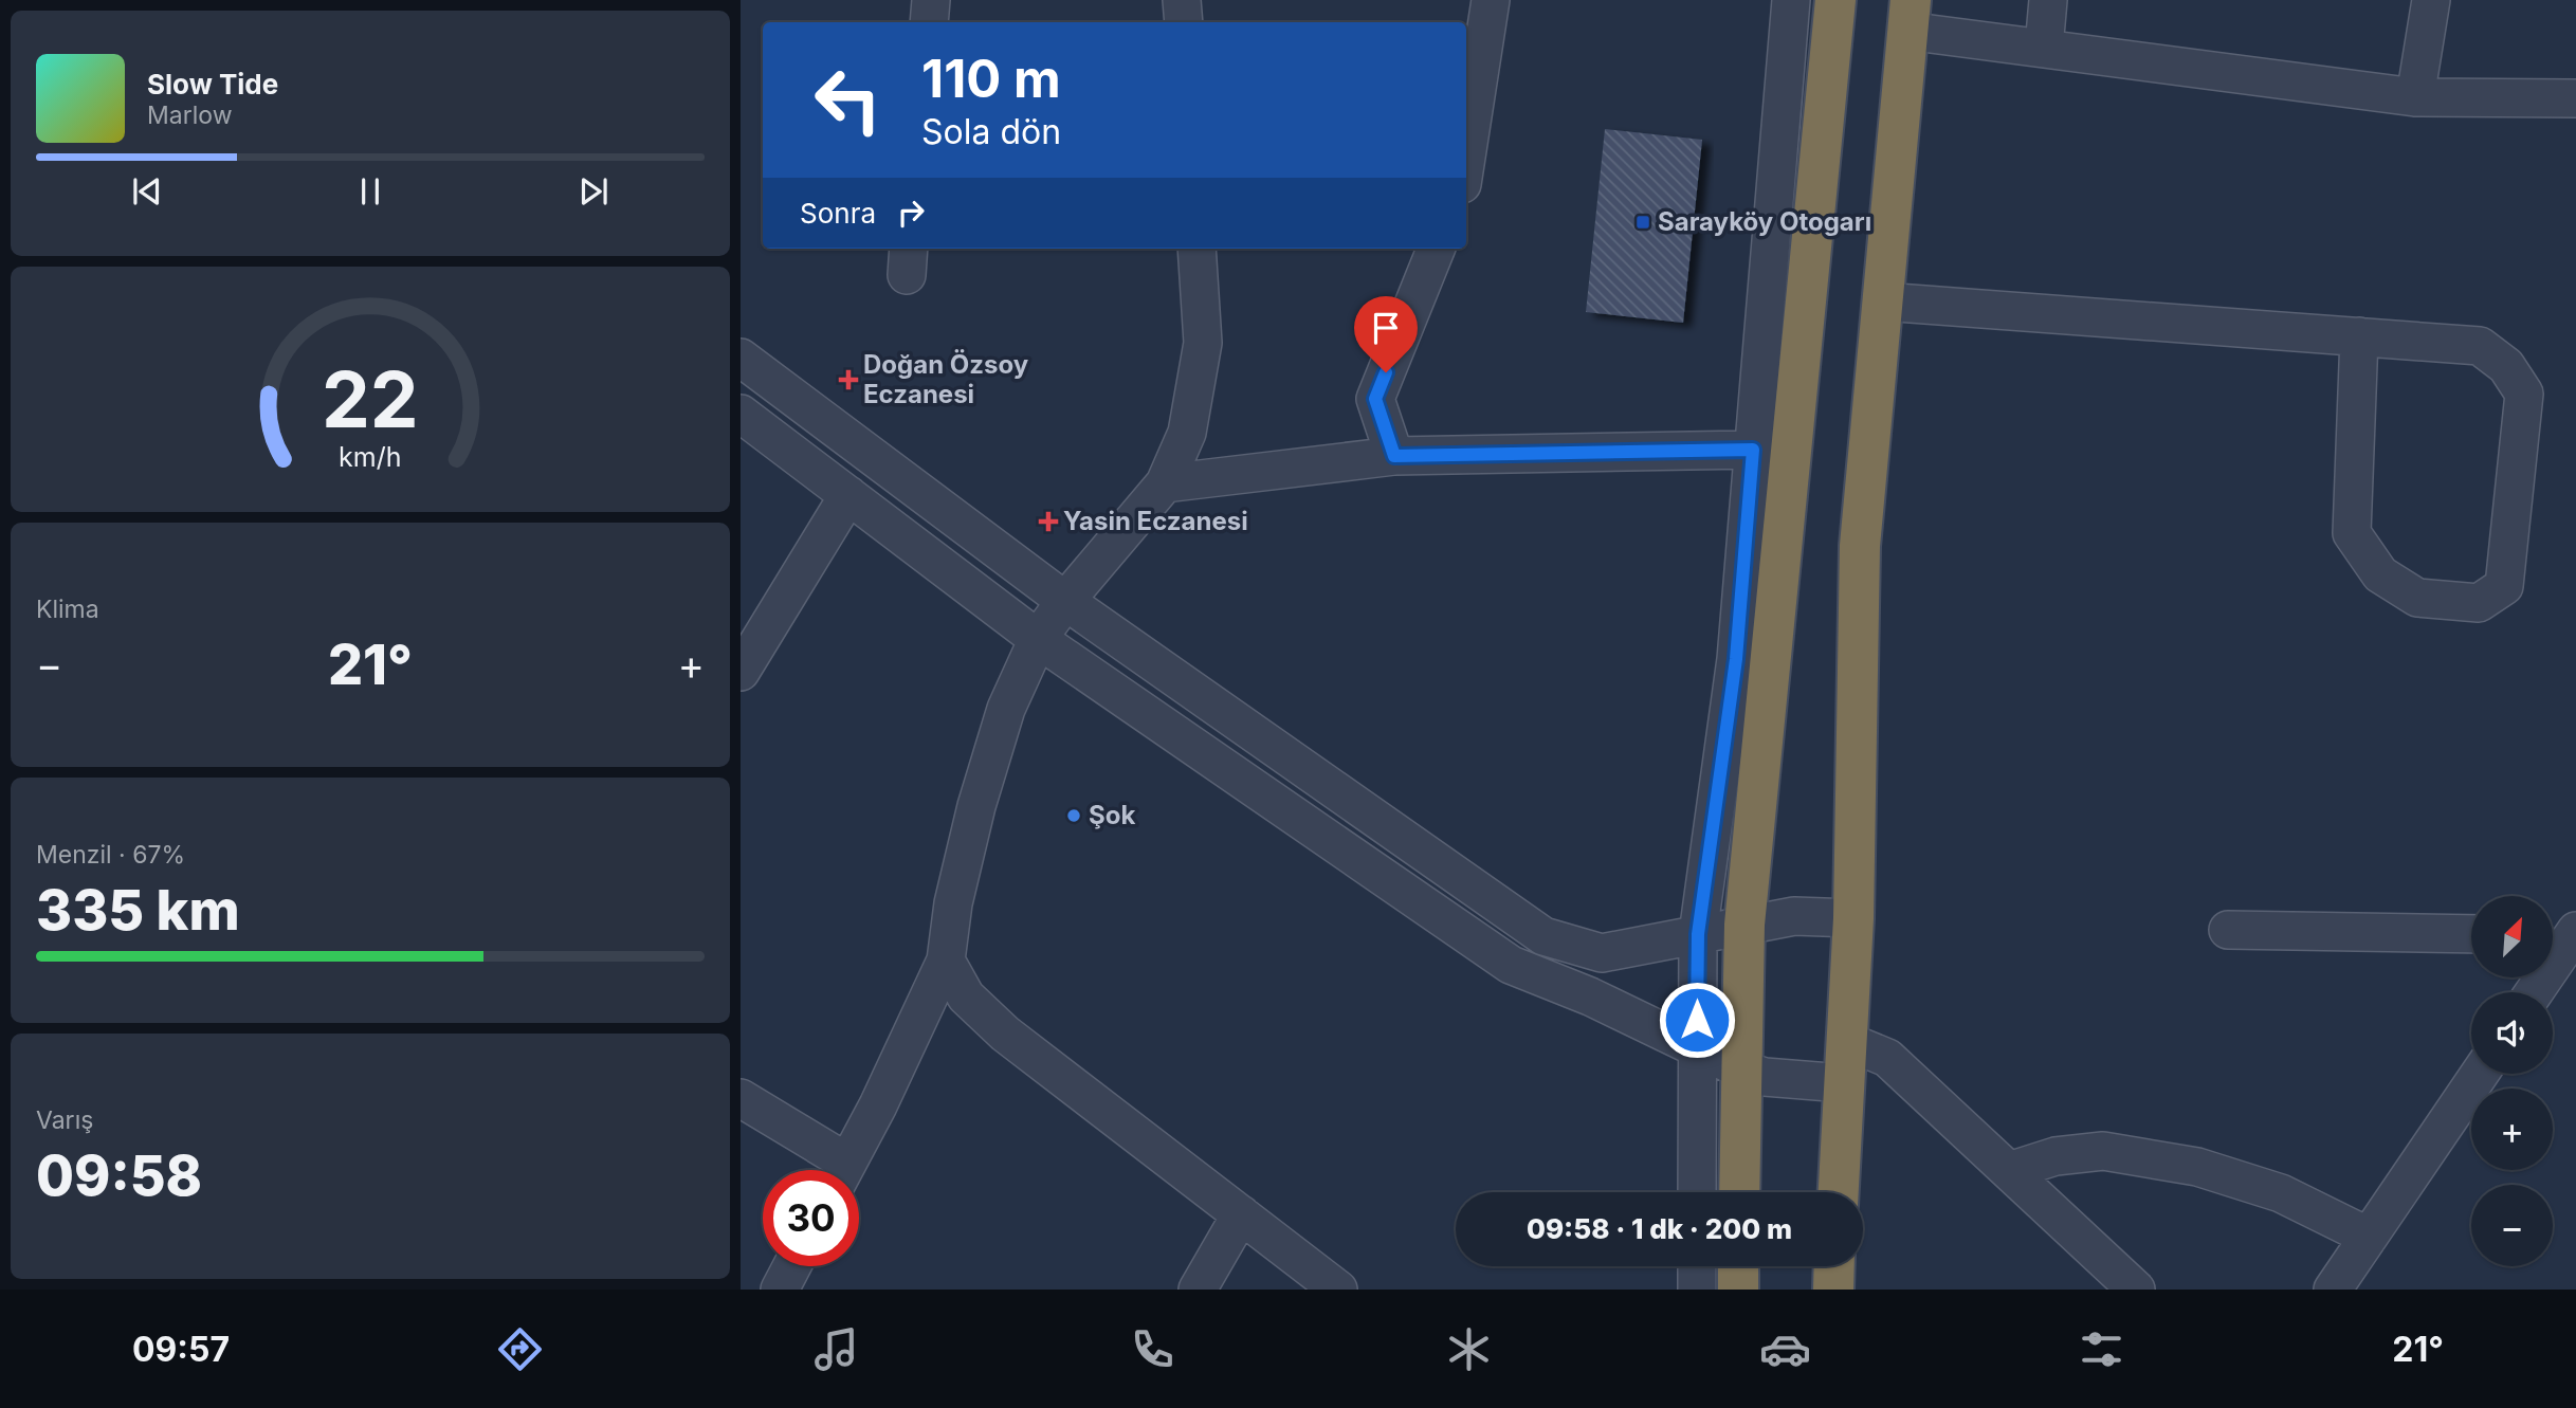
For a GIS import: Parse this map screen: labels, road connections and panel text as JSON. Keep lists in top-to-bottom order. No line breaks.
{"places":{"transit":["Sarayköy Otogarı"],"health":["Doğan Özsoy Eczanesi","Yasin Eczanesi"],"other":["Şok"]},"north":"top right","page":{"turn":["110 m","Sola dön"],"song":["Slow Tide","Marlow"],"then":"Sonra","tile":["Klima",["Menzil · 67%","335 km"],["Varış","09:58"]],"heat":["−","21°","+"],"map_buttons":["+","−"],"limit":"30","trip":"09:58 · 1 dk · 200 m","tabs":["09:57","21°"],"gauge":["22","km/h"]}}
